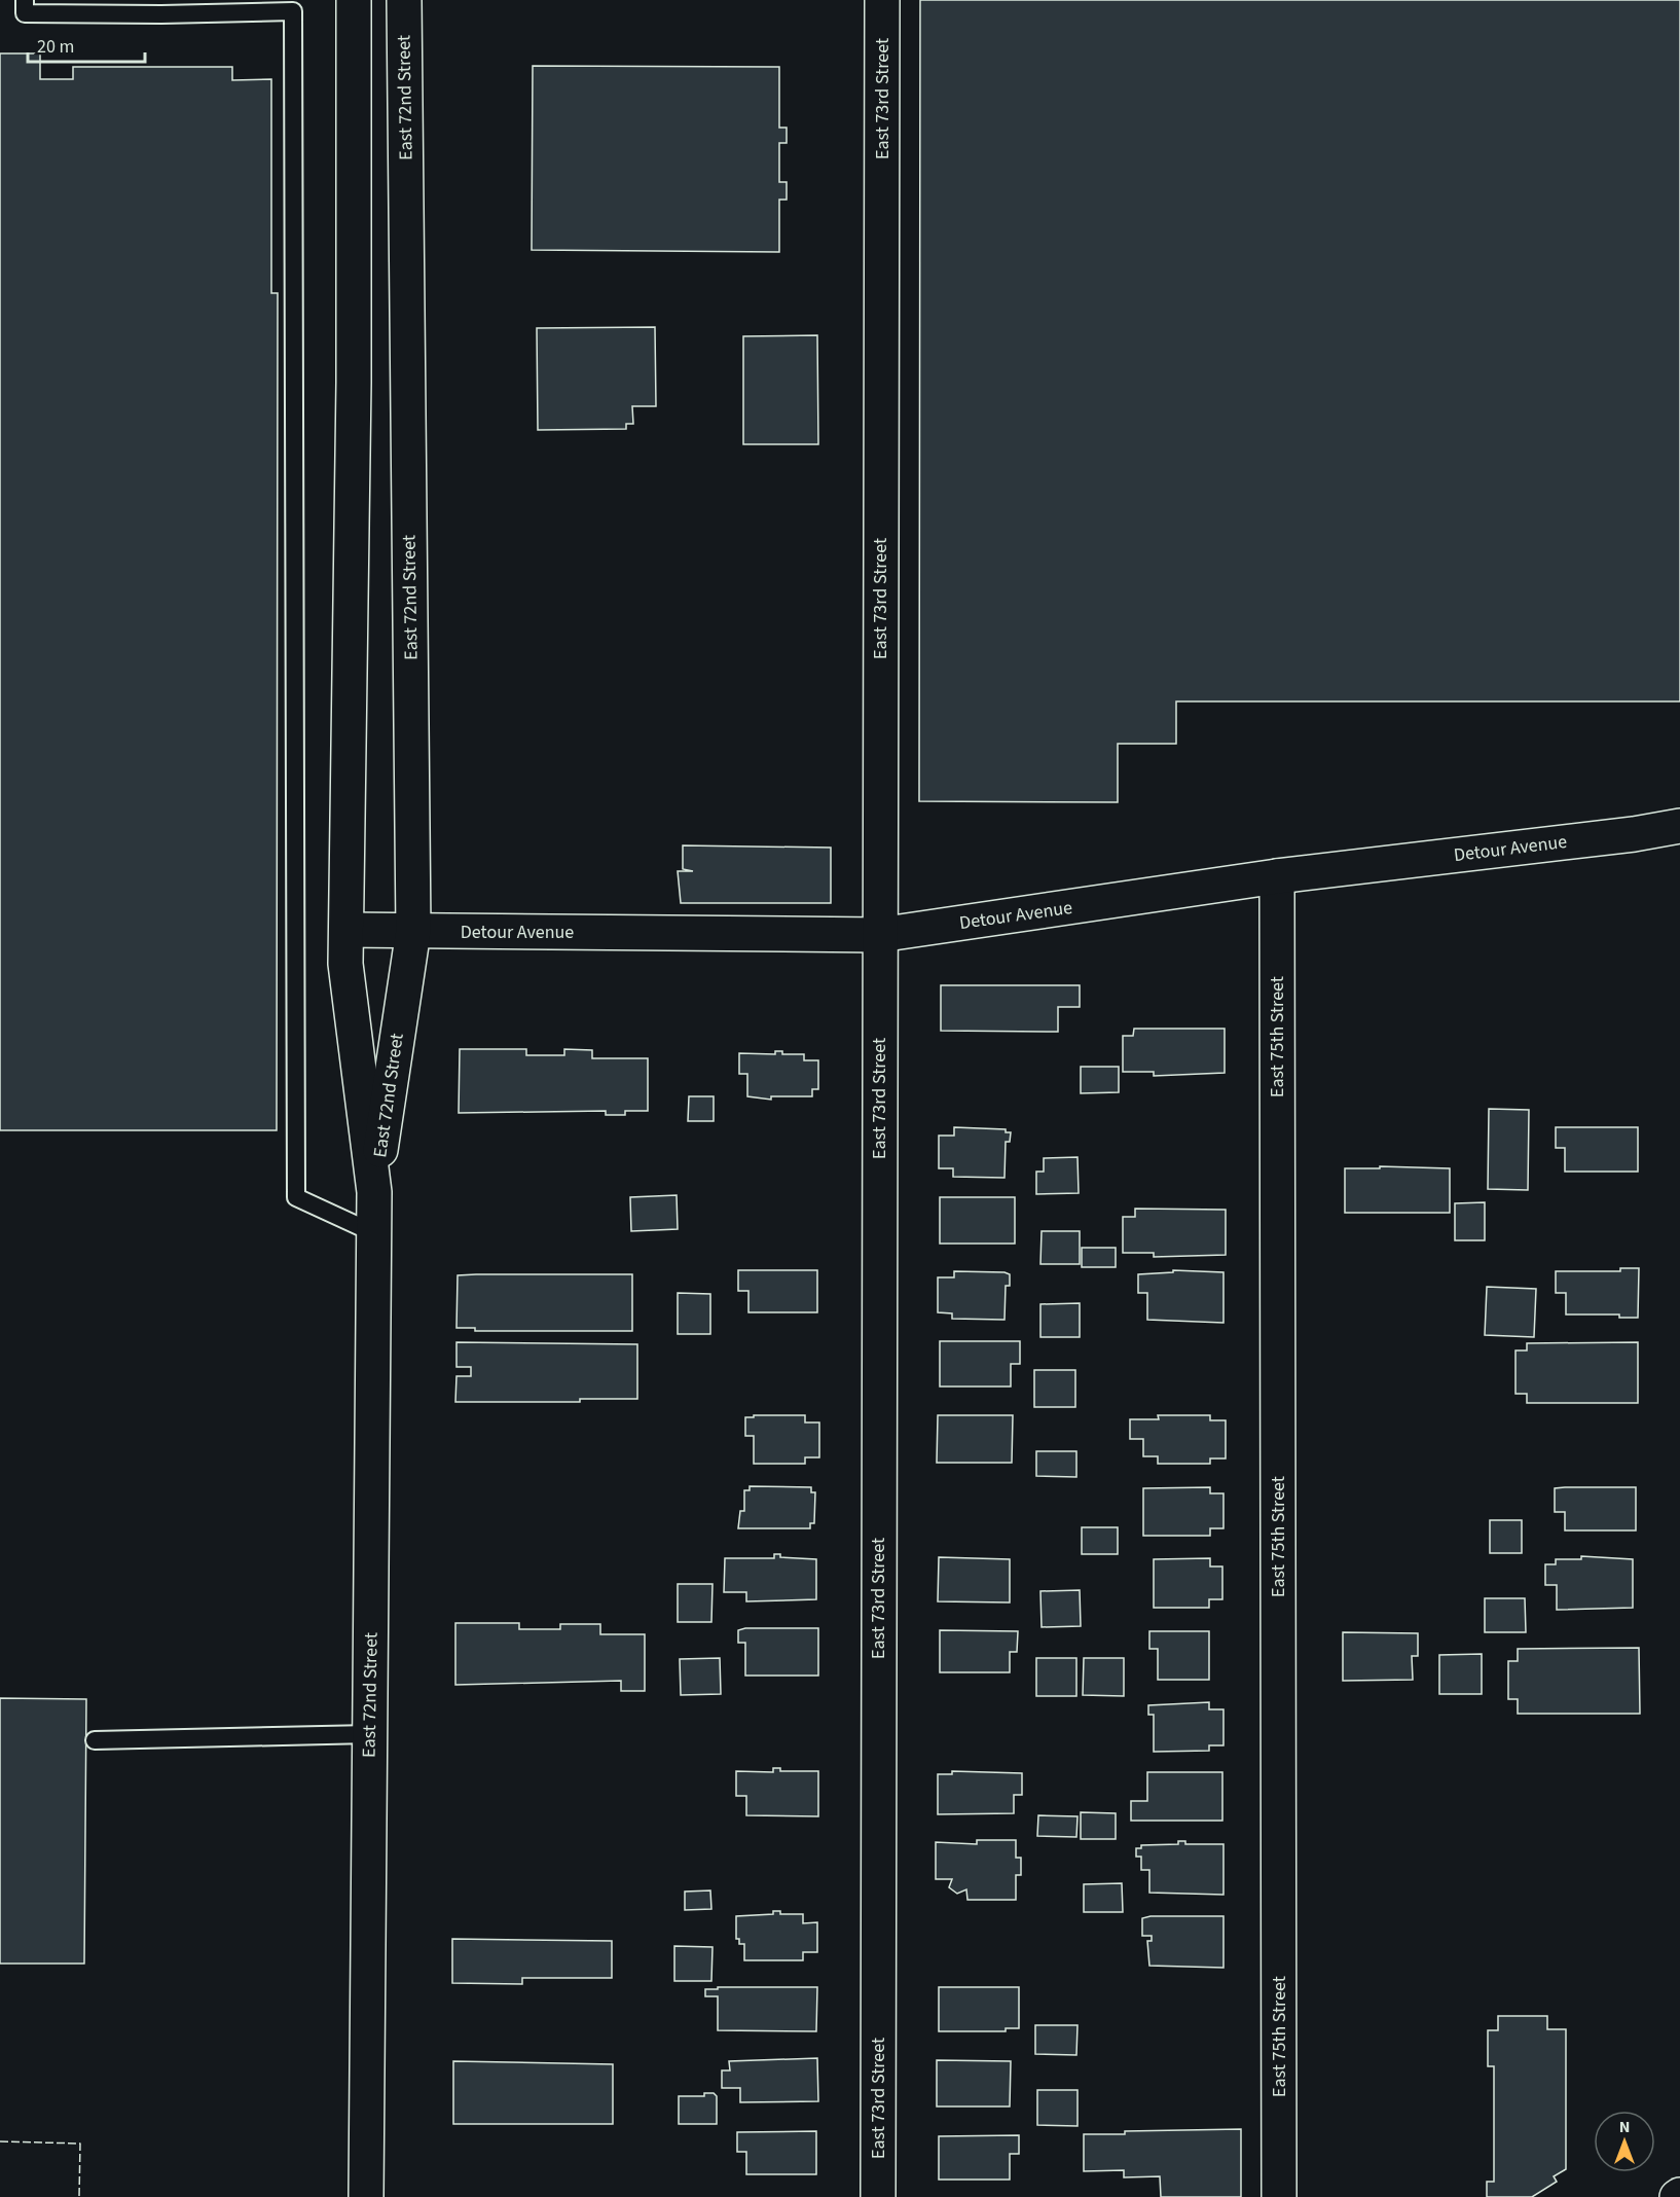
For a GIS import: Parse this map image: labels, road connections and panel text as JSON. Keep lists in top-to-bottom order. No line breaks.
{"streets":{"street":["East 72nd Street","East 73rd Street","Detour Avenue","East 75th Street"]},"crossings":[["East 72nd Street","Detour Avenue"],["East 73rd Street","Detour Avenue"],["Detour Avenue","East 75th Street"]],"scale_bar":"20 m","north":"top"}
